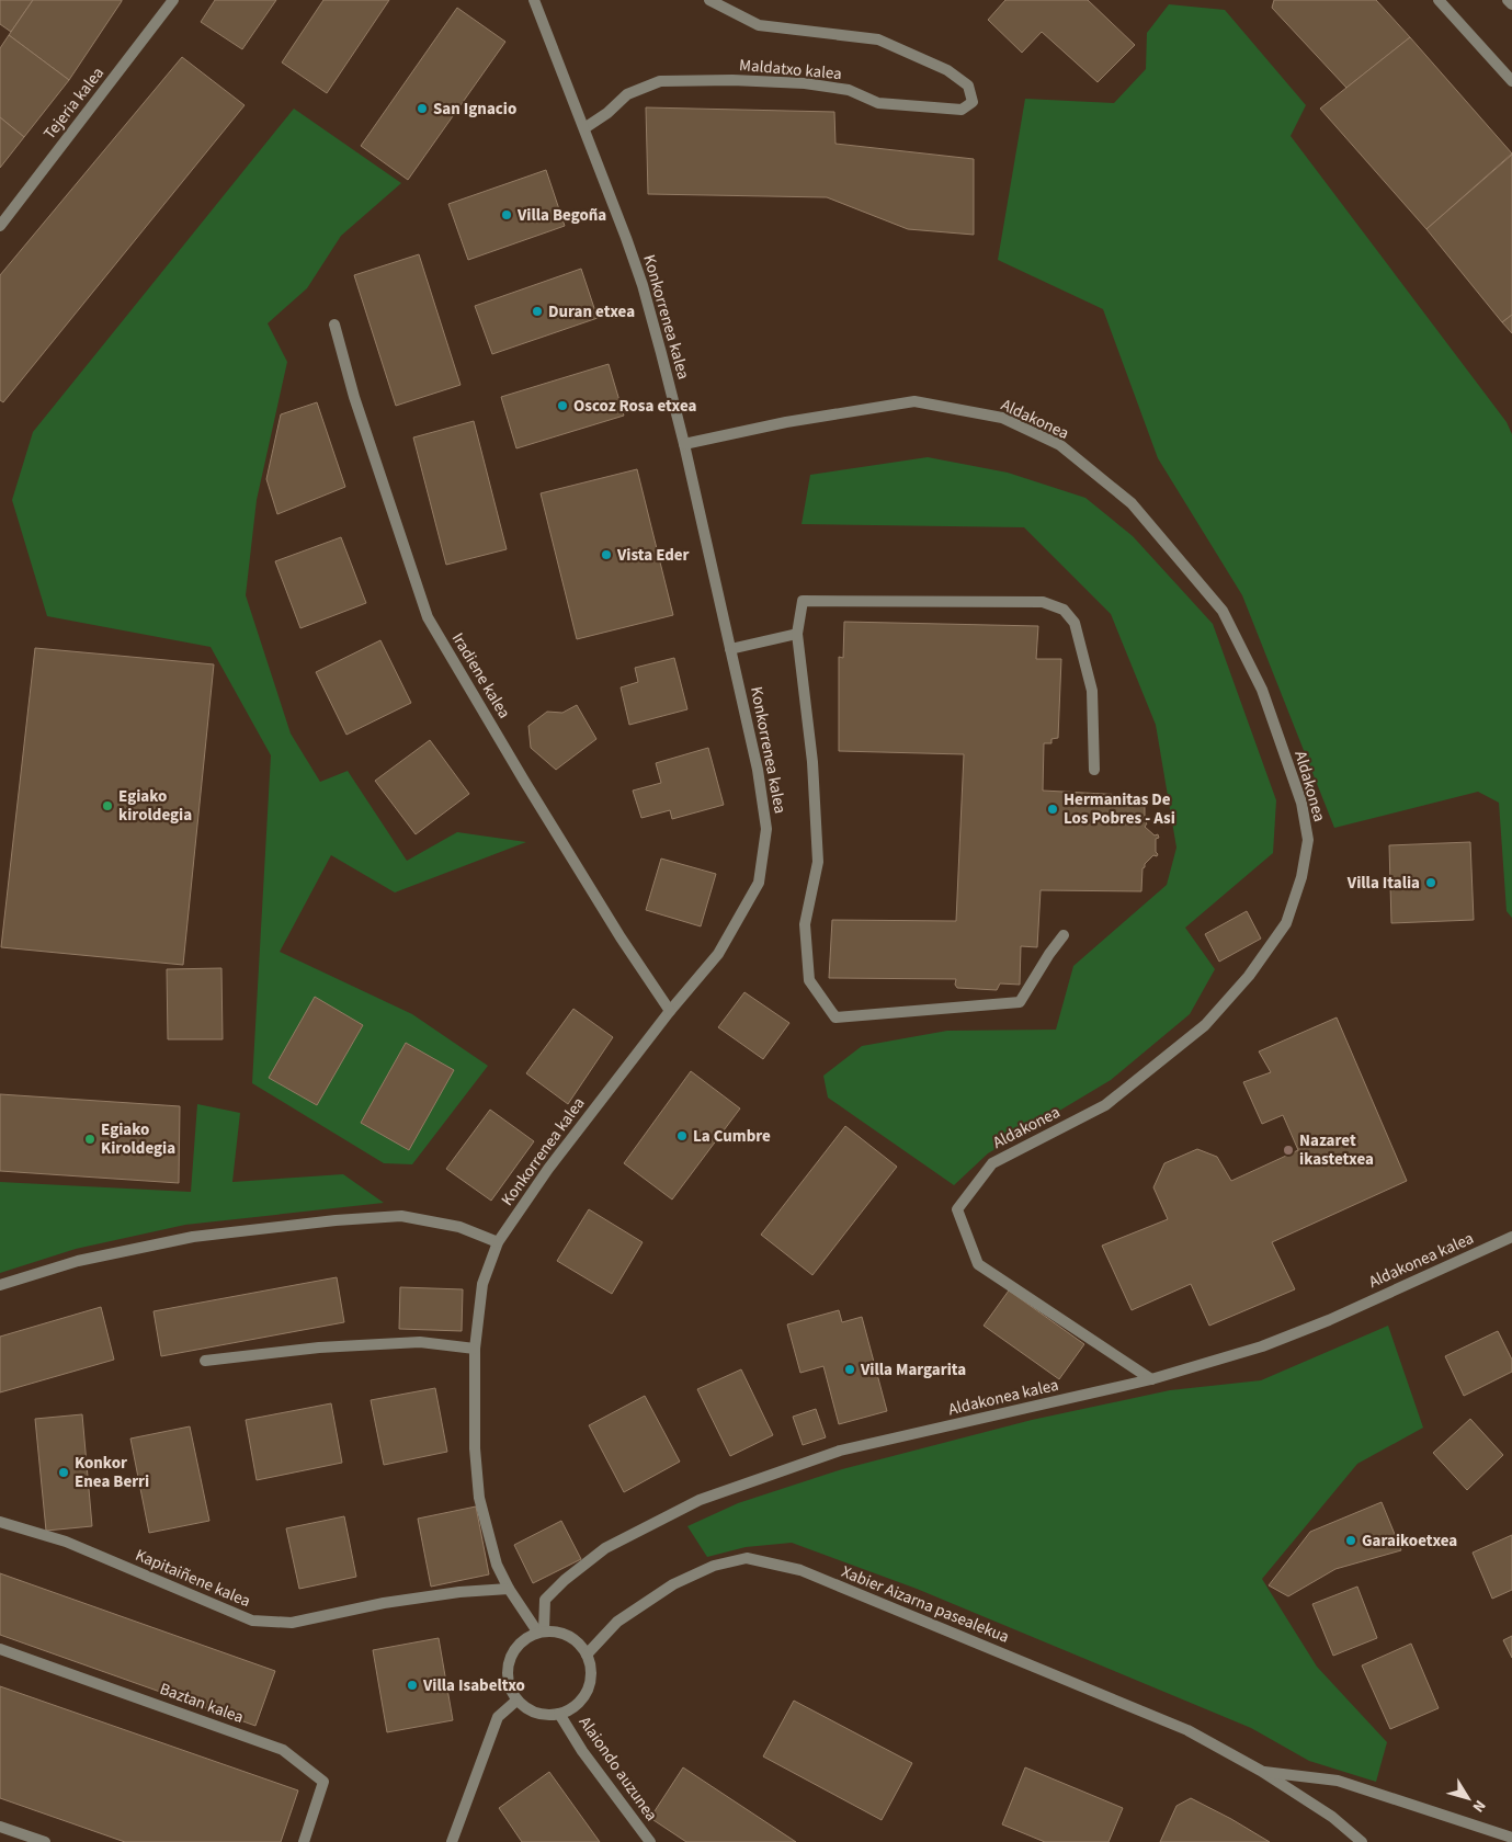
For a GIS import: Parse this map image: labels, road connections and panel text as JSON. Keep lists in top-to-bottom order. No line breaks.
{"streets":{"street":["Maldatxo kalea","Tejeria kalea","Konkorrenea kalea","Aldakonea","Iradiene kalea","Aldakonea kalea","Kapitaiñene kalea","Xabier Aizarna pasealekua","Baztan kalea","Alaiondo auzunea"]},"crossings":[["Maldatxo kalea","Konkorrenea kalea"],["Konkorrenea kalea","Aldakonea"],["Konkorrenea kalea","Iradiene kalea"],["Konkorrenea kalea","Aldakonea kalea"],["Konkorrenea kalea","Kapitaiñene kalea"],["Konkorrenea kalea","Xabier Aizarna pasealekua"],["Konkorrenea kalea","Alaiondo auzunea"],["Aldakonea","Aldakonea kalea"],["Aldakonea kalea","Xabier Aizarna pasealekua"],["Aldakonea kalea","Alaiondo auzunea"],["Xabier Aizarna pasealekua","Alaiondo auzunea"]],"places":["San Ignacio","Villa Begoña","Duran etxea","Oscoz Rosa etxea","Vista Eder","Egiako kiroldegia","Hermanitas De Los Pobres - Asi","Villa Italia","La Cumbre","Egiako Kiroldegia","Nazaret ikastetxea","Villa Margarita","Konkor Enea Berri","Garaikoetxea","Villa Isabeltxo"],"north":"bottom right"}
